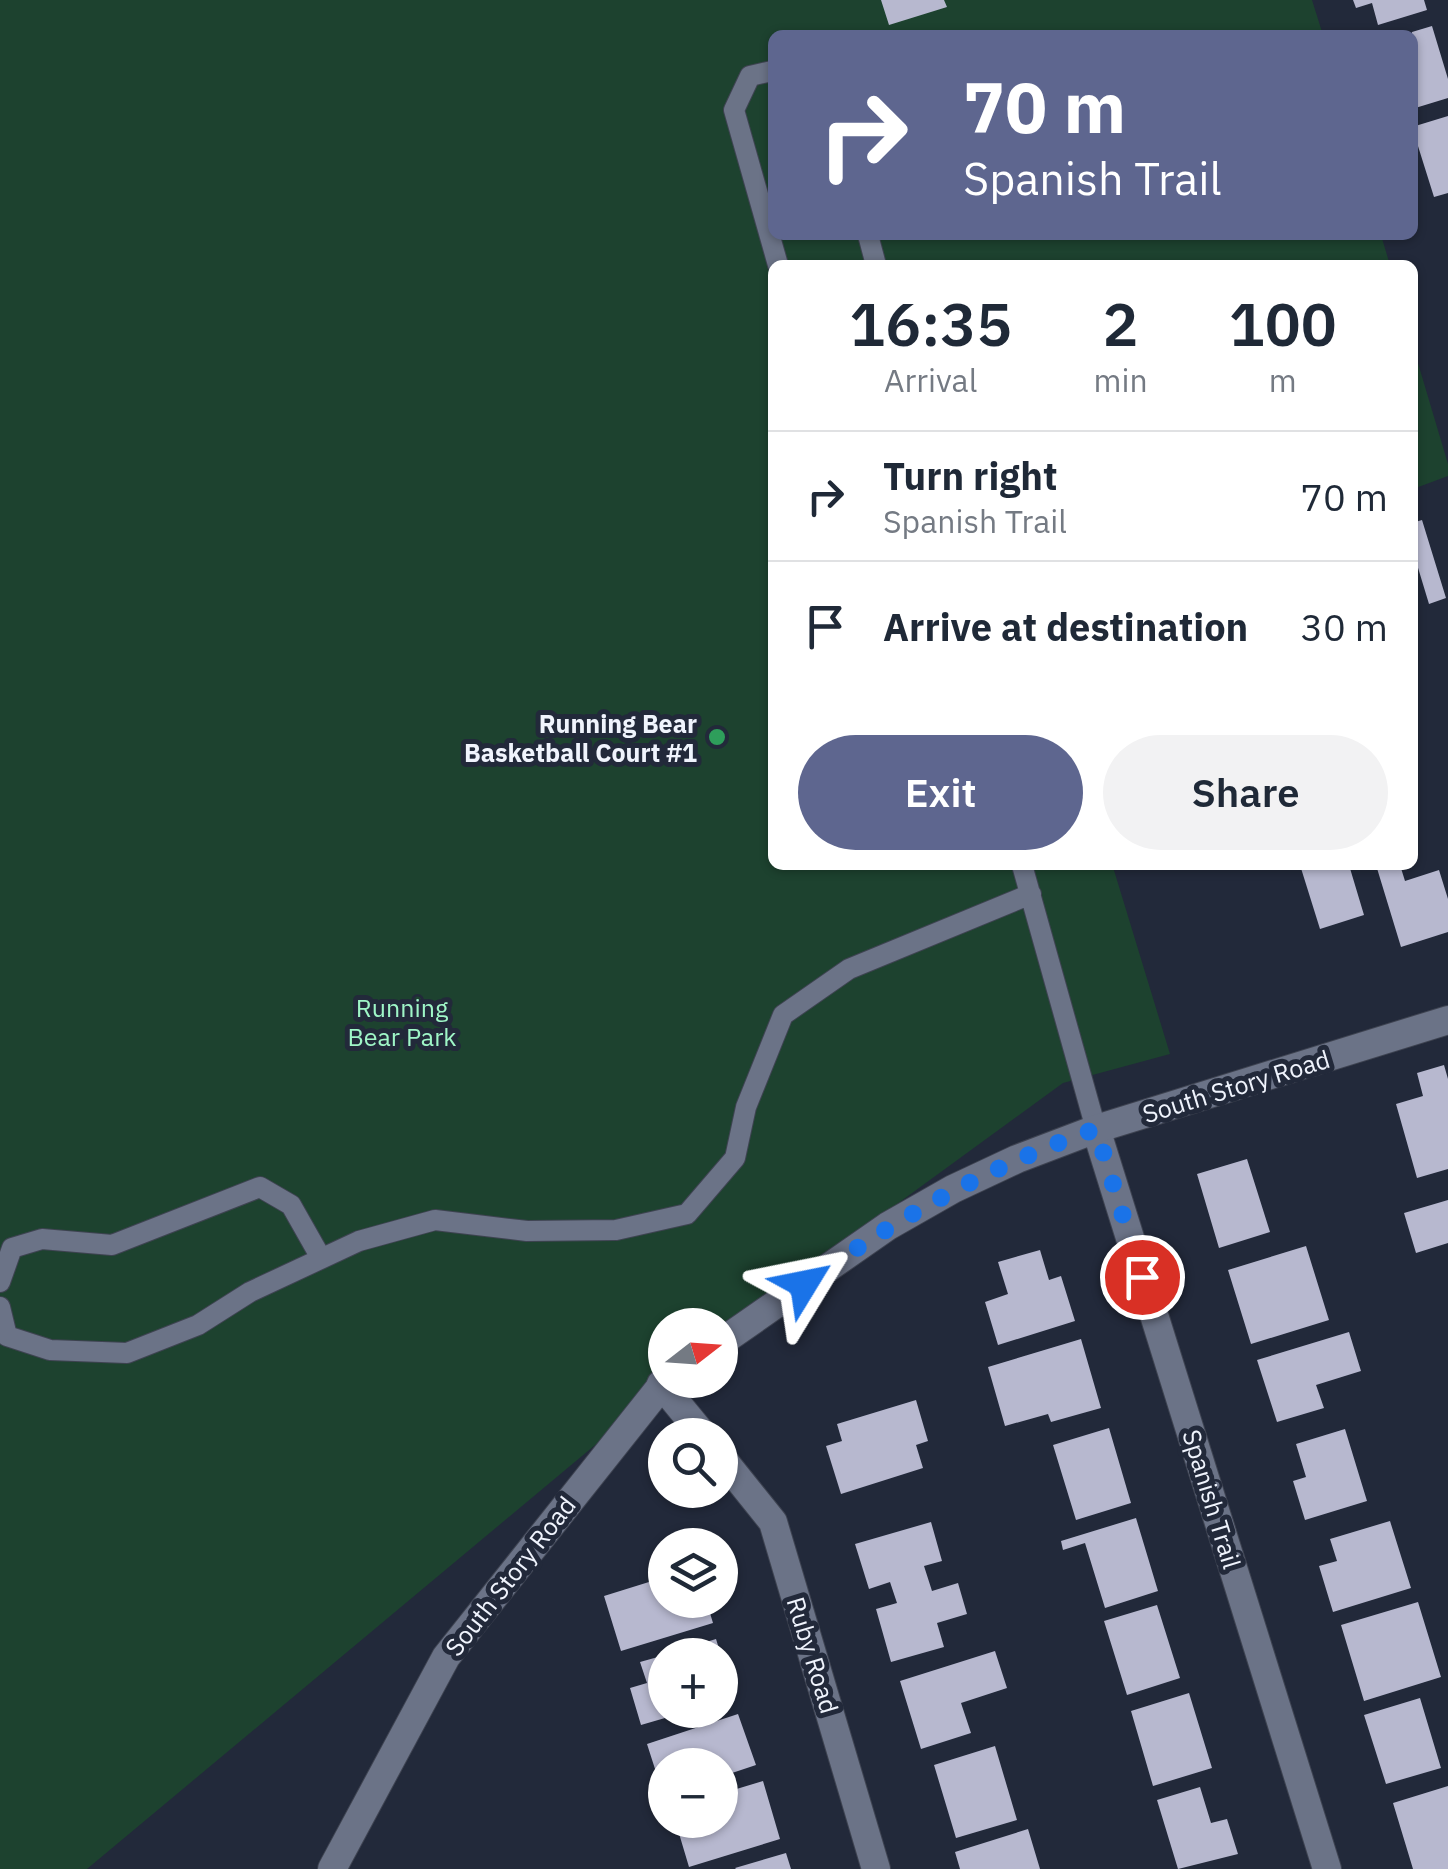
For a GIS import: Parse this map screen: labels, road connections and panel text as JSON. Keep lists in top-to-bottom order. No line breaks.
{"streets":{"main road":["South Story Road","Spanish Trail","Ruby Road"]},"crossings":[["South Story Road","Spanish Trail"]],"parks":["Running Bear Park"],"places":["Running Bear Basketball Court #1"],"north":"right","page":{"turn":["70 m","Spanish Trail"],"eta":["16:35","Arrival","2","min","100","m"],"list":[{"name":"Turn right","note":"Spanish Trail","value":"70 m"},{"name":"Arrive at destination","value":"30 m"}],"buttons":["Exit","Share"],"map_buttons":["+","−"]}}
